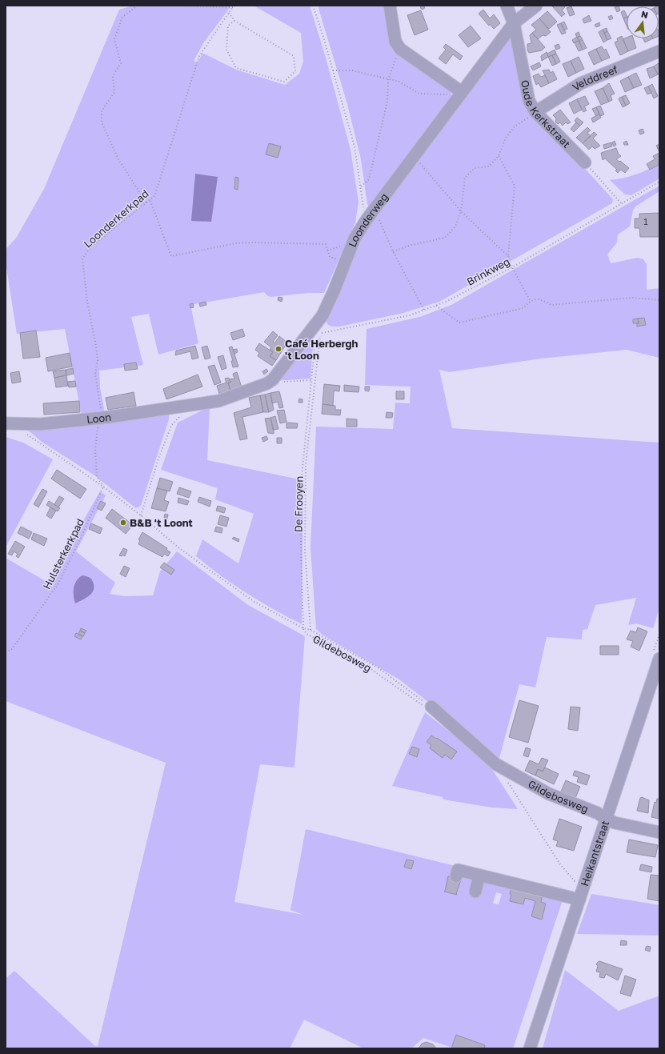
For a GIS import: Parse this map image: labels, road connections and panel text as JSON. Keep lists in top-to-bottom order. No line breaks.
{"streets":{"street":["Velddreef","Oude Kerkstraat","Loonderweg","Loon","Gildebosweg","Heikantstraat"],"path":["Loonderkerkpad","Brinkweg","De Frooyen","Hulsterkerkpad"]},"crossings":[["Velddreef","Oude Kerkstraat"],["Oude Kerkstraat","Loonderweg"],["Loonderkerkpad","Loon"],["Loonderweg","Loon"],["Loonderweg","De Frooyen"],["Brinkweg","De Frooyen"],["De Frooyen","Gildebosweg"],["Gildebosweg","Heikantstraat"]],"places":["Café Herbergh 't Loon","B&B 't Loont"],"house_numbers":["1"],"north":"top"}
